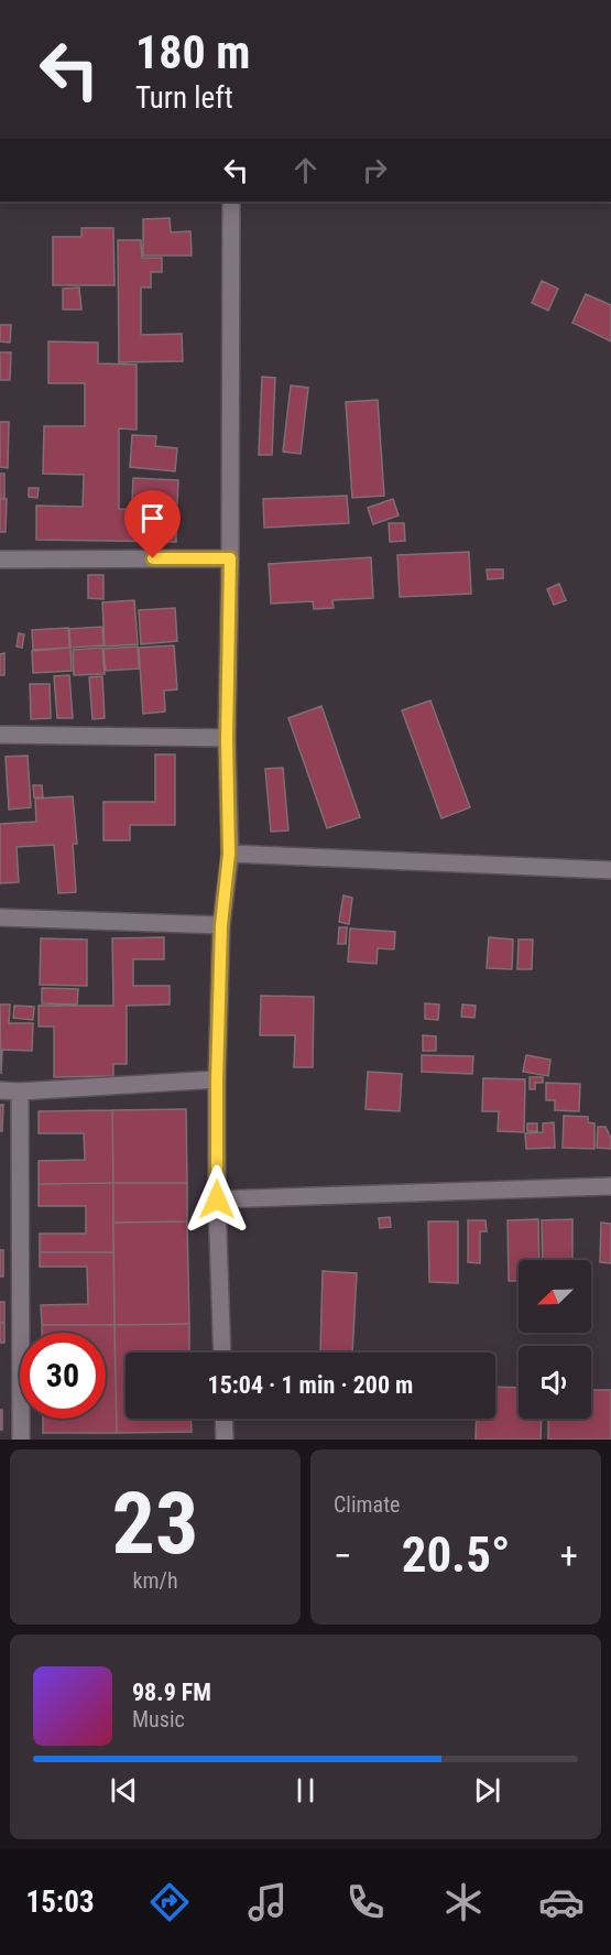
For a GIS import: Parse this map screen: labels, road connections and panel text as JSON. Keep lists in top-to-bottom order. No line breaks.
{"north":"bottom left","page":{"turn":["180 m","Turn left"],"limit":"30","trip":"15:04 · 1 min · 200 m","tile":[["23","km/h"],"Climate"],"heat":["−","20.5°","+"],"song":["98.9 FM","Music"],"tabs":"15:03"}}
